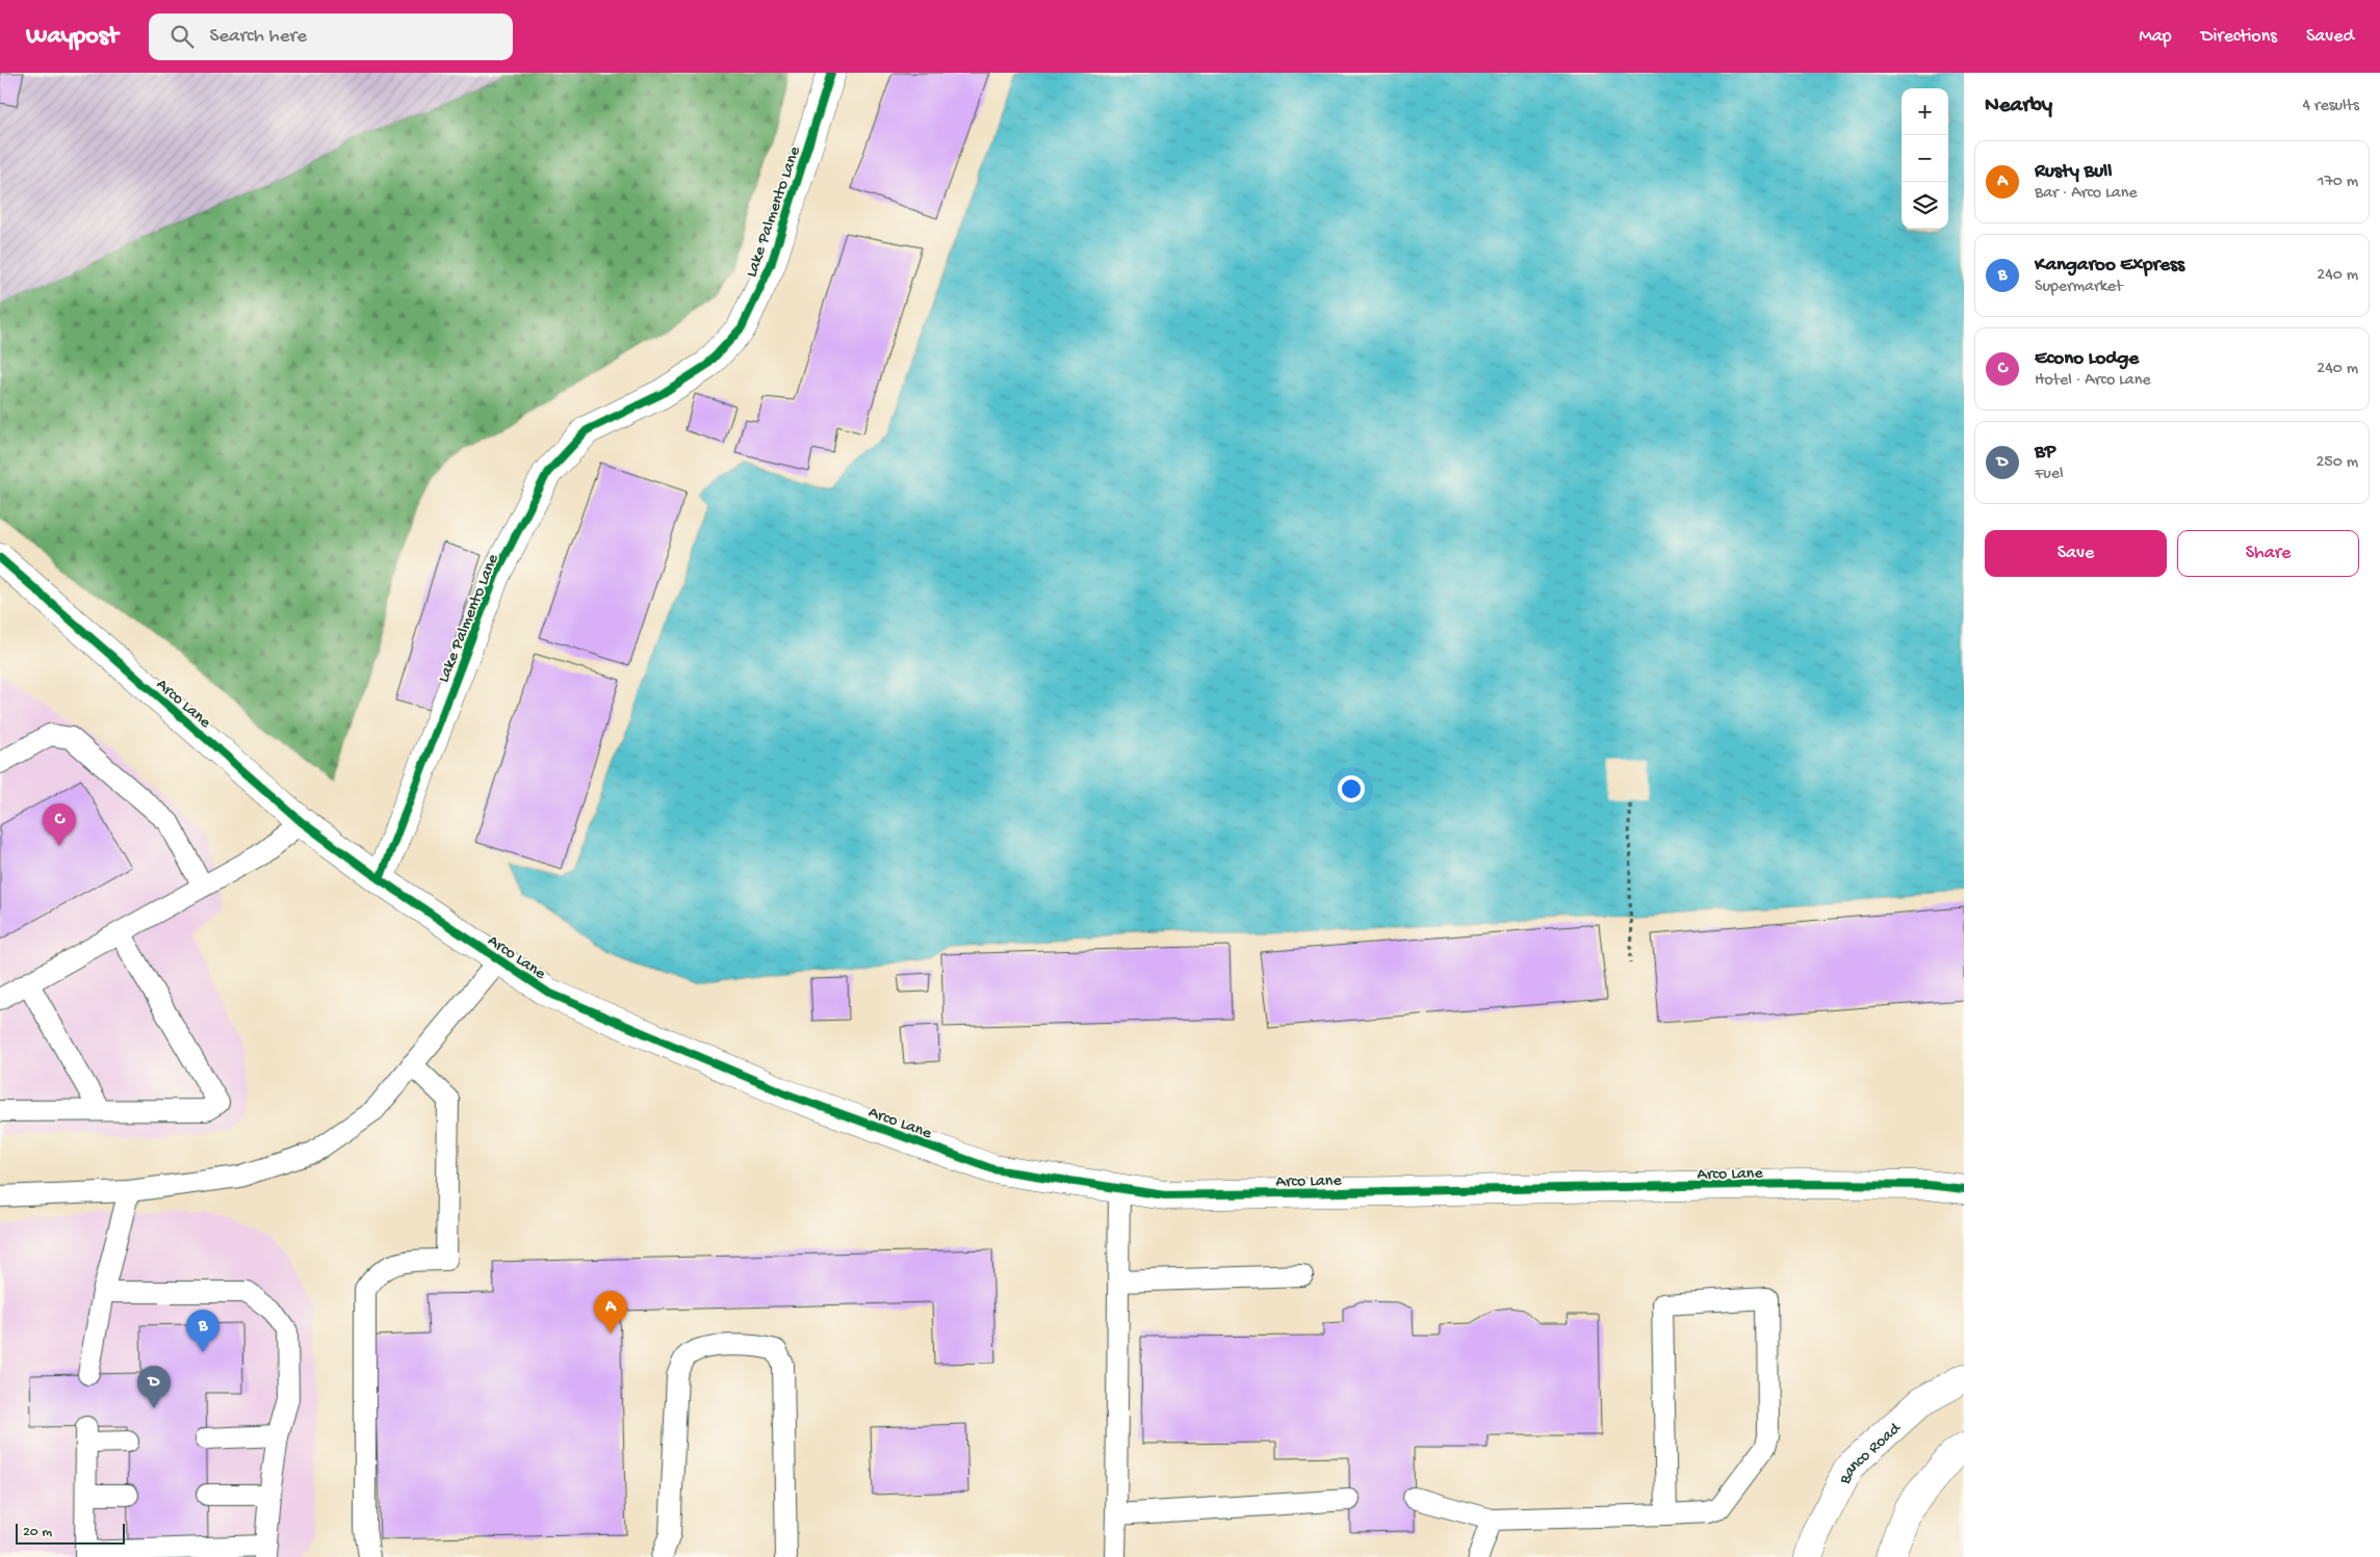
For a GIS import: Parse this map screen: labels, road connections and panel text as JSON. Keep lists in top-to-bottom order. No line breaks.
{"streets":{"street":["Lake Palmento Lane","Arco Lane","Banco Road"]},"crossings":[["Lake Palmento Lane","Arco Lane"]],"scale_bar":"20 m","page":{"header":"Waypost","search":"Search here","nav":["Map","Directions","Saved"],"heading":["Nearby","4 results"],"map_buttons":["+","−"],"list":[{"mark":"A","name":"Rusty Bull","note":"Bar · Arco Lane","value":"170 m"},{"mark":"B","name":"Kangaroo Express","note":"Supermarket","value":"240 m"},{"mark":"C","name":"Econo Lodge","note":"Hotel · Arco Lane","value":"240 m"},{"mark":"D","name":"BP","note":"Fuel","value":"250 m"}],"buttons":["Save","Share"],"pins":["C","A","B","D"],"scale":"20 m"}}
